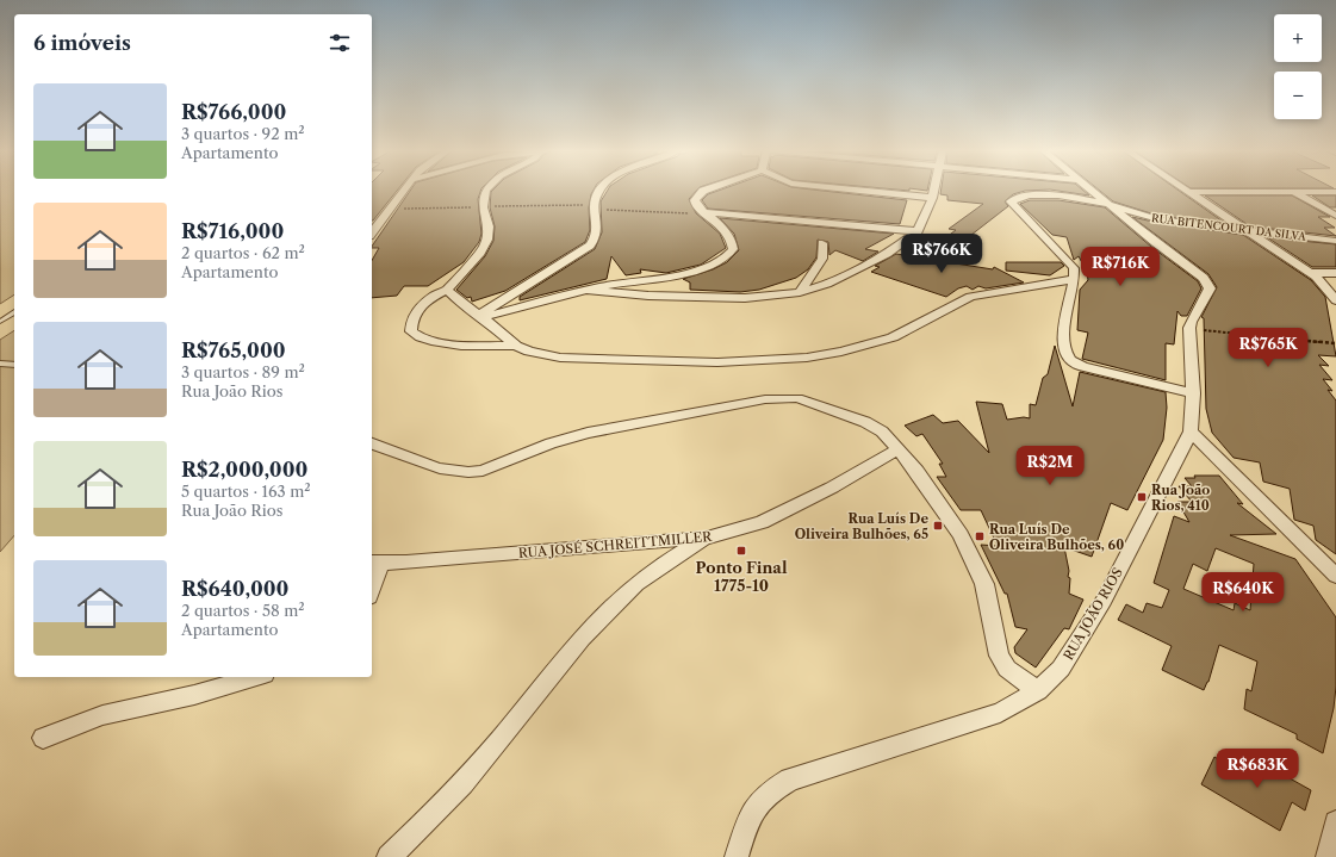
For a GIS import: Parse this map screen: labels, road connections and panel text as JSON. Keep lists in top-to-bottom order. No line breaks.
{"streets":{"street":["RUA BITENCOURT DA SILVA","RUA JOSÉ SCHREITTMILLER","RUA JOÃO RIOS"]},"crossings":[["RUA BITENCOURT DA SILVA","RUA JOÃO RIOS"]],"places":{"transit":["Rua João Rios, 410","Rua Luís De Oliveira Bulhões, 65","Rua Luís De Oliveira Bulhões, 60","Ponto Final 1775-10"]},"page":{"map_buttons":["+","−"],"heading":"6 imóveis","list":[{"name":"R$766,000","note":"3 quartos · 92 m² · Apartamento"},{"name":"R$716,000","note":"2 quartos · 62 m² · Apartamento"},{"name":"R$765,000","note":"3 quartos · 89 m² · Rua João Rios"},{"name":"R$2,000,000","note":"5 quartos · 163 m² · Rua João Rios"},{"name":"R$640,000","note":"2 quartos · 58 m² · Apartamento"}],"price":["R$766K","R$716K","R$765K","R$2M","R$640K","R$683K"]}}
